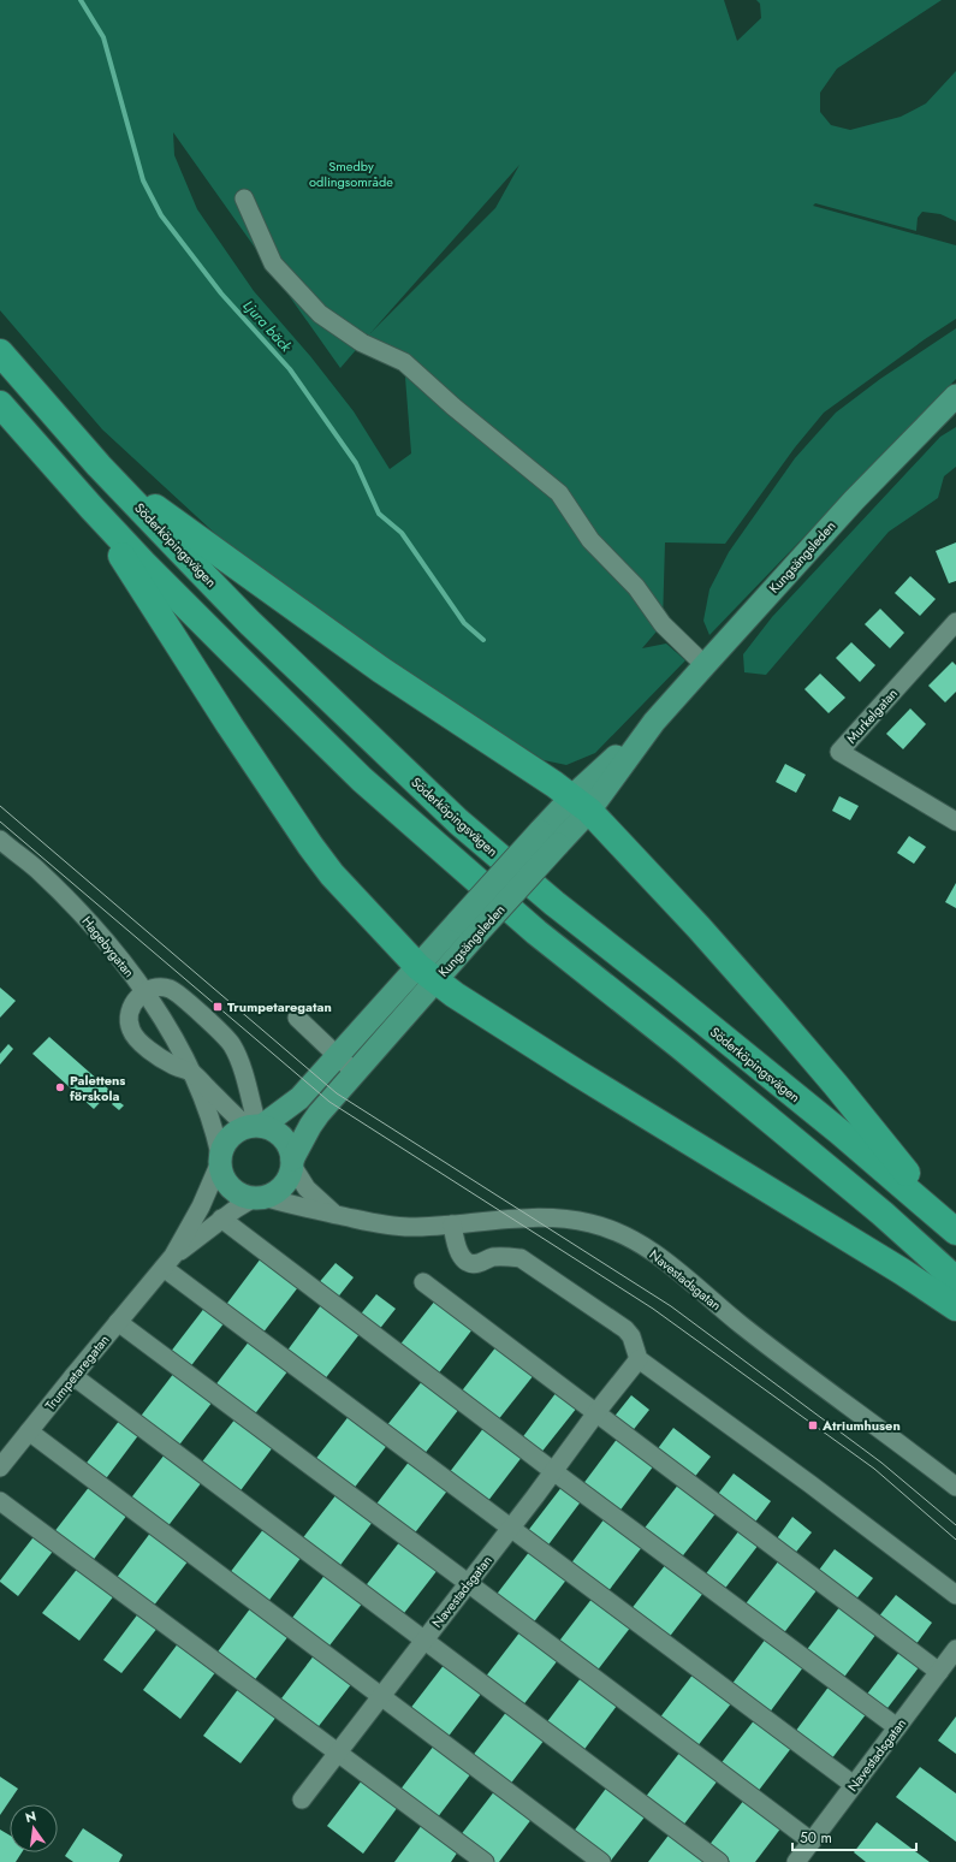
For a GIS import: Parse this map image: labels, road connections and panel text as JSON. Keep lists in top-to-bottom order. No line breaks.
{"streets":{"highway":["Söderköpingsvägen"],"main road":["Kungsängsleden"],"street":["Murkelgatan","Hagebygatan","Navestadsgatan","Trumpetaregatan"]},"crossings":[["Kungsängsleden","Hagebygatan"],["Kungsängsleden","Navestadsgatan"],["Kungsängsleden","Trumpetaregatan"],["Hagebygatan","Navestadsgatan"],["Hagebygatan","Trumpetaregatan"],["Navestadsgatan","Trumpetaregatan"]],"water":["Ljura bäck"],"parks":["Smedby odlingsområde"],"places":{"transit":["Trumpetaregatan","Atriumhusen"],"other":["Palettens förskola"]},"scale_bar":"50 m","north":"top"}
